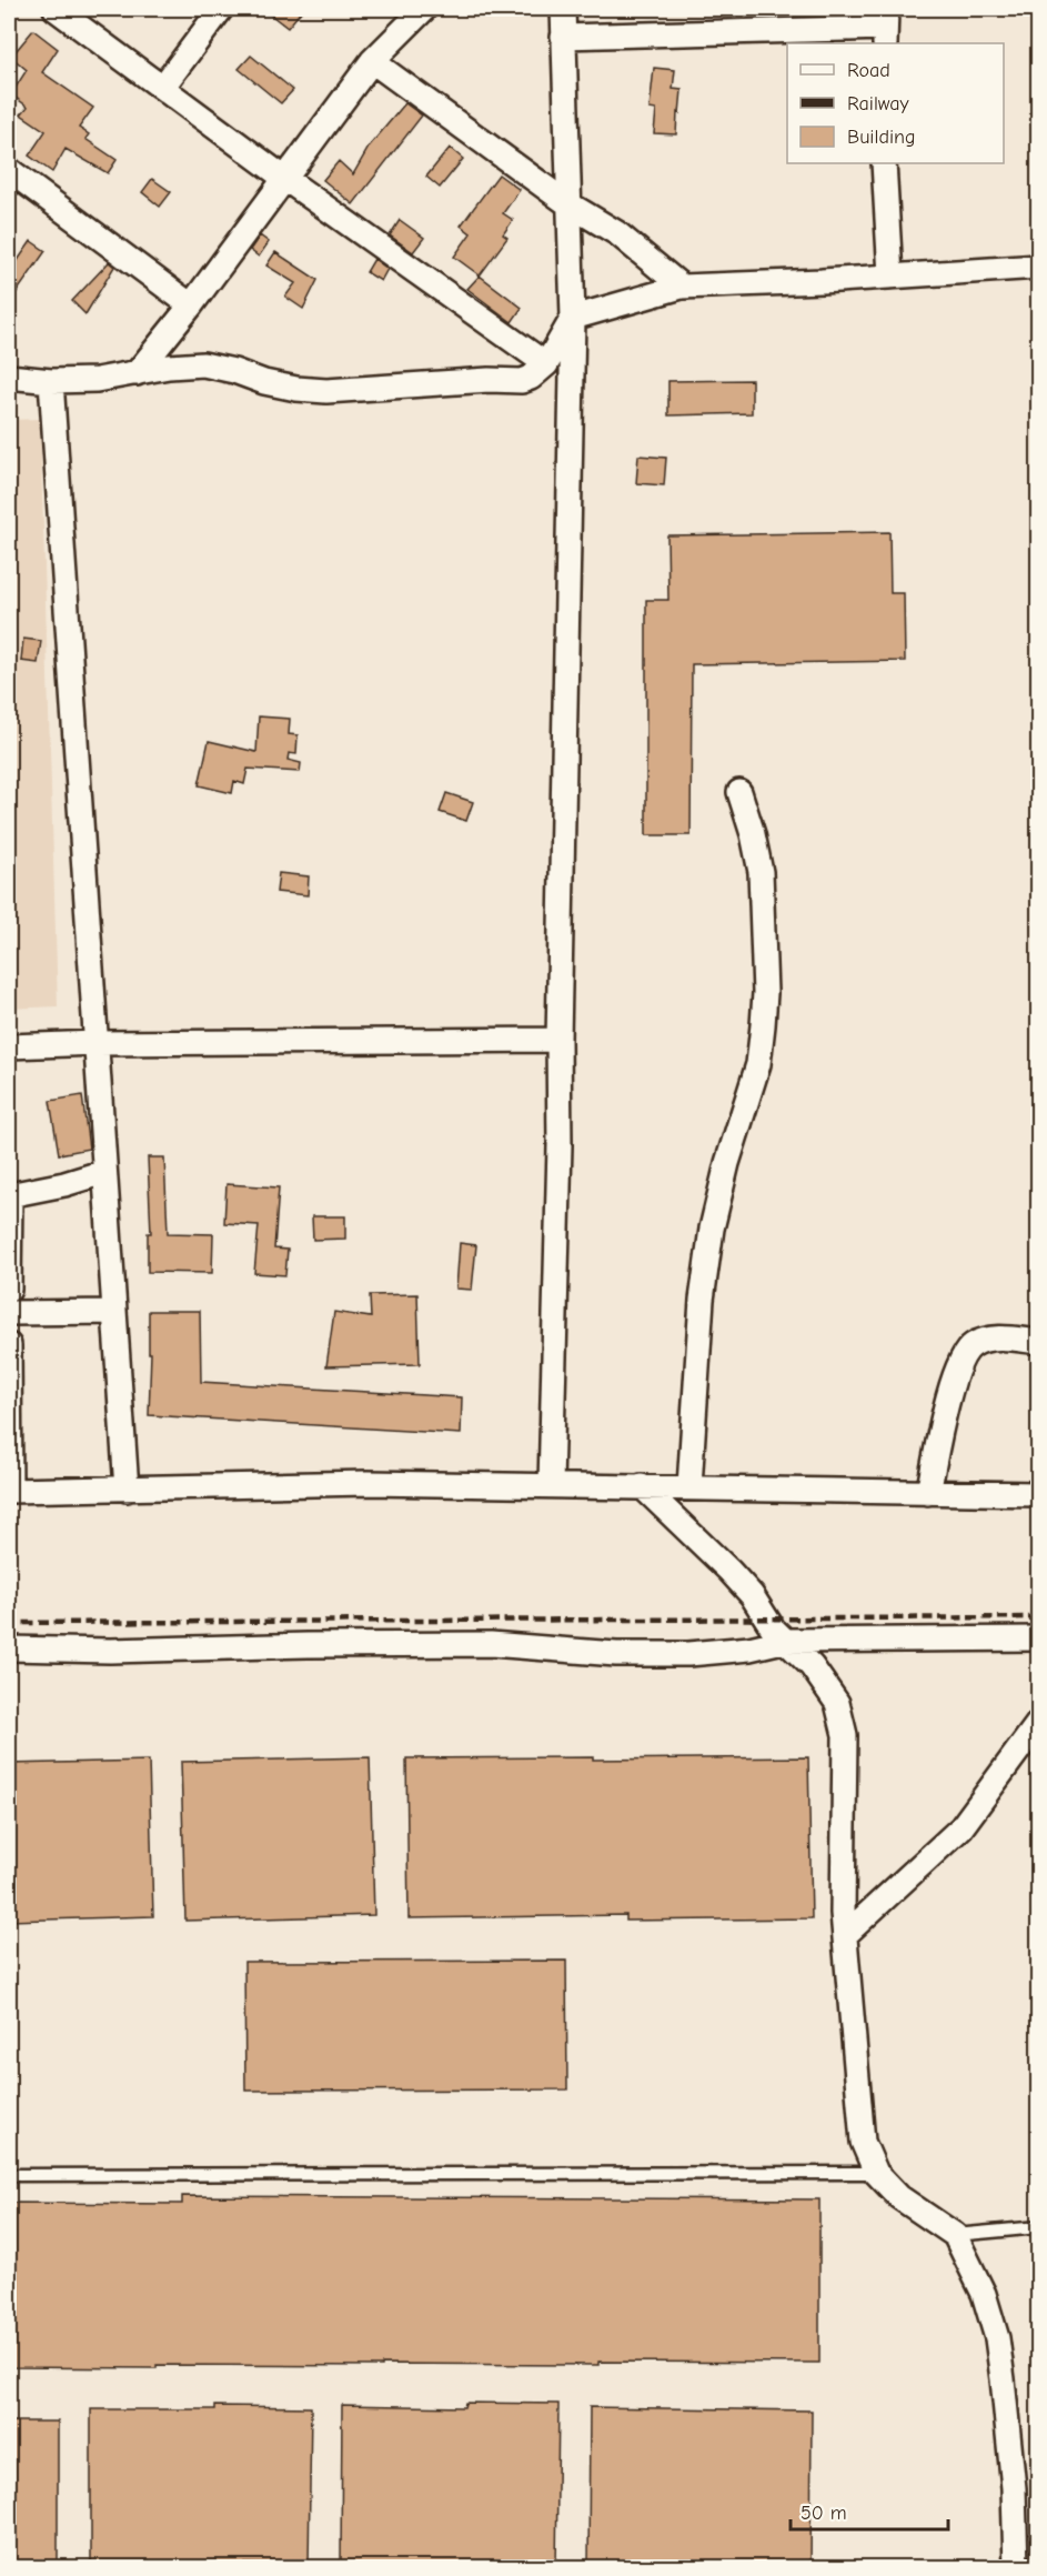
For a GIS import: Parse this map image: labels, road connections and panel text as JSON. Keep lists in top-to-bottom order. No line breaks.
{"legend":["Road","Railway","Building"],"scale_bar":"50 m"}
